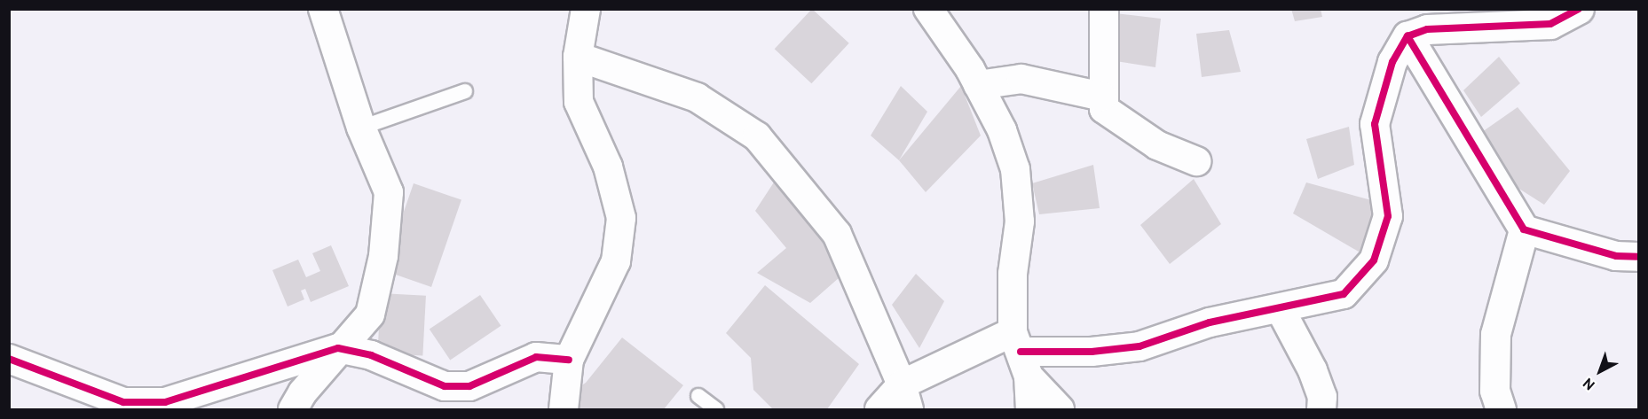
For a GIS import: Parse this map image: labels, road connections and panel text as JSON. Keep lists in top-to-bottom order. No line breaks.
{"north":"bottom left"}
